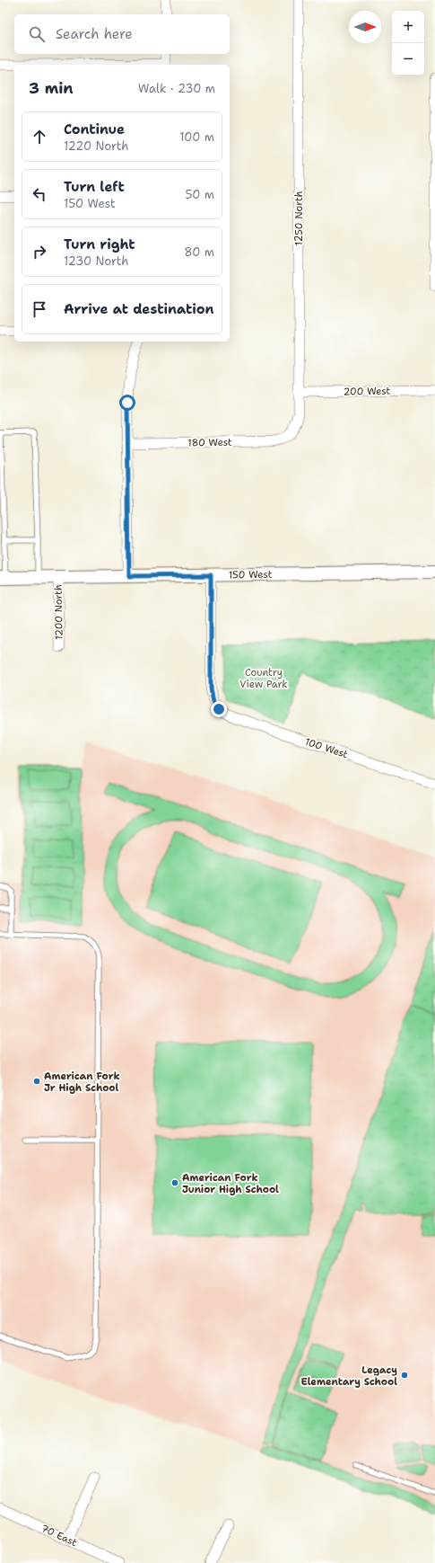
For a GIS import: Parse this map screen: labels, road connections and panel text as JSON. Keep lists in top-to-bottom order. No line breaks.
{"streets":{"street":["1250 North","200 West","180 West","150 West","1200 North","100 West","70 East"]},"crossings":[["1250 North","200 West"],["1250 North","180 West"],["150 West","1200 North"],["150 West","100 West"]],"parks":["Country View Park"],"places":["American Fork Jr High School","American Fork Junior High School","Legacy Elementary School"],"north":"right","page":{"map_buttons":["+","−"],"search":"Search here","heading":["3 min","Walk · 230 m"],"list":[["Continue","1220 North","100 m"],["Turn left","150 West","50 m"],["Turn right","1230 North","80 m"],"Arrive at destination"]}}
